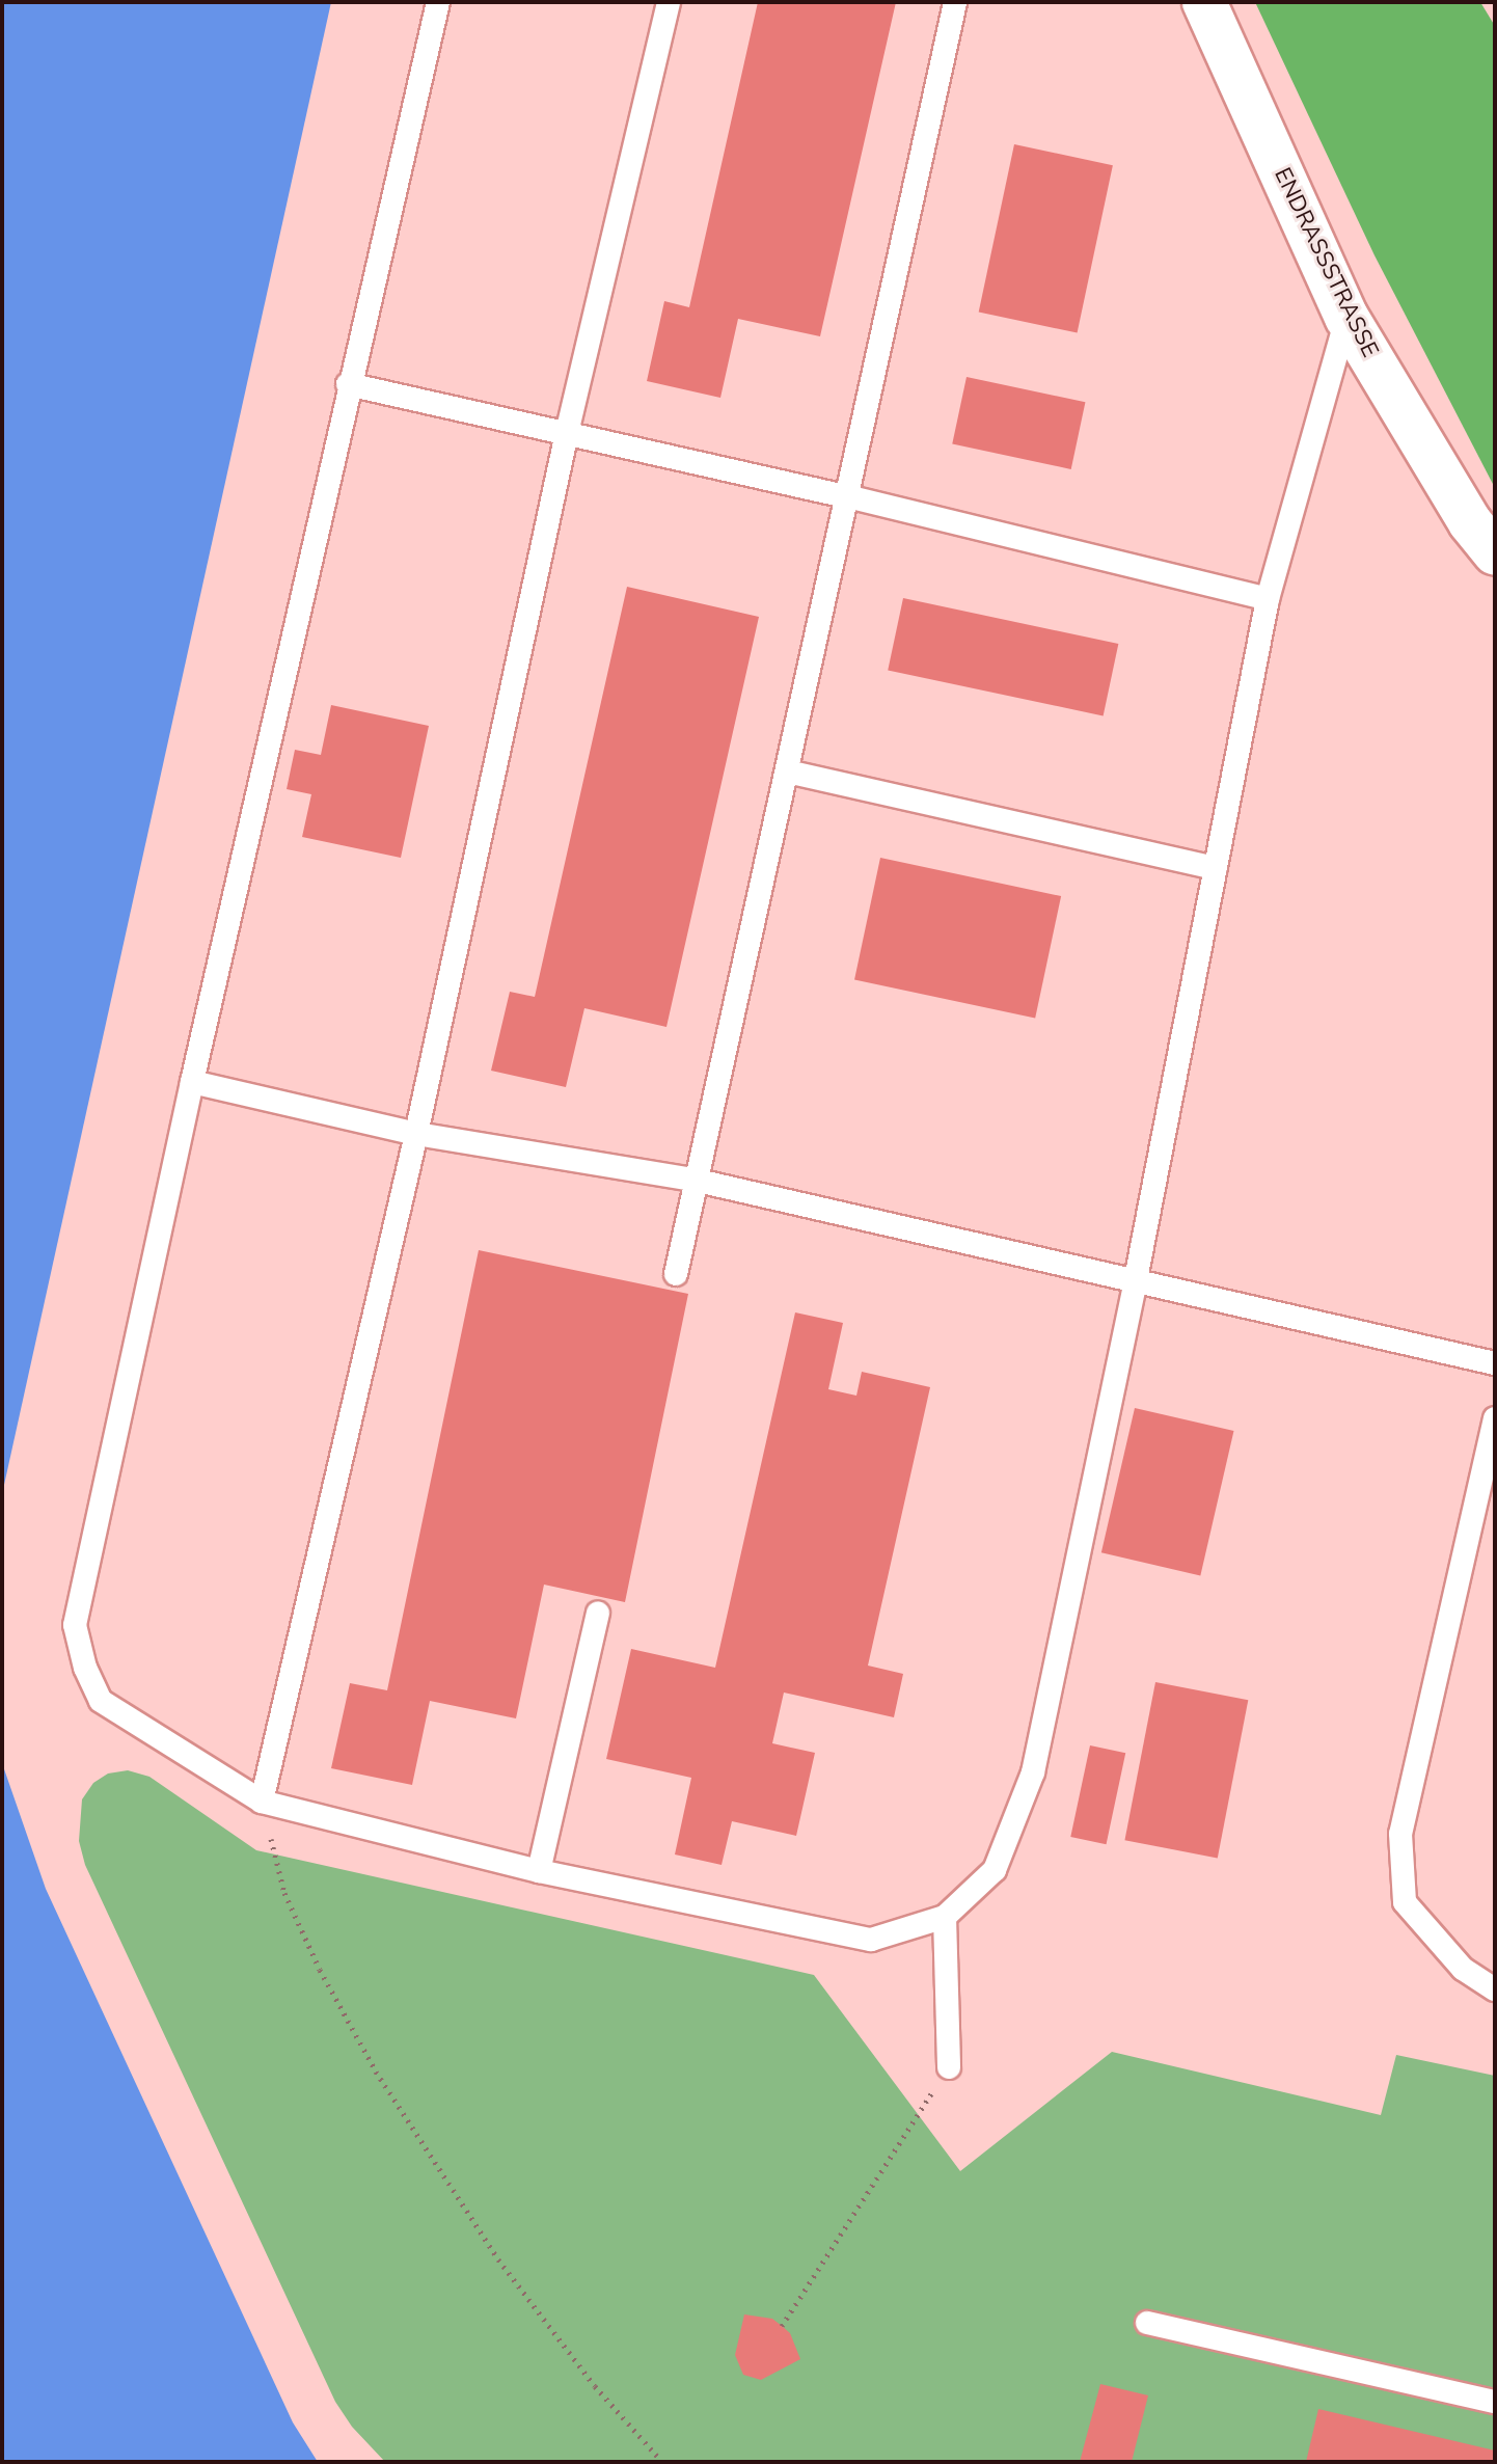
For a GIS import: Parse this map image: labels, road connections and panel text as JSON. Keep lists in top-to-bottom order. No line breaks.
{"streets":{"street":["ENDRASSSTRASSE"]}}
